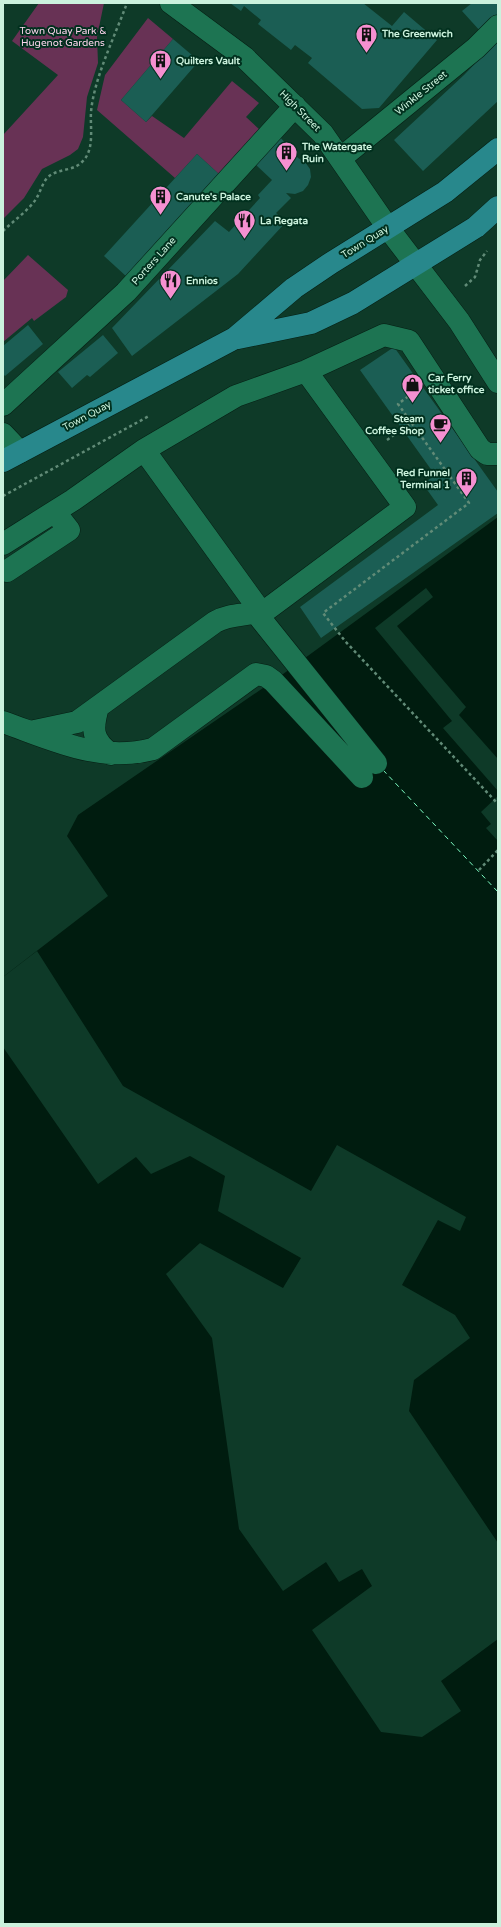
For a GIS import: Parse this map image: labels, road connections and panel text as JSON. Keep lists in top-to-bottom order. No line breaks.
{"streets":{"main road":["Town Quay"],"street":["Winkle Street","High Street","Porters Lane"]},"crossings":[["Winkle Street","High Street"],["High Street","Town Quay"],["High Street","Porters Lane"]],"parks":["Town Quay Park & Hugenot Gardens"],"places":{"building":["The Greenwich","Quilters Vault","The Watergate Ruin","Canute's Palace","Red Funnel Terminal 1"],"restaurant":["La Regata","Ennios"],"shop":["Car Ferry ticket office"],"cafe":["Steam Coffee Shop"]}}
